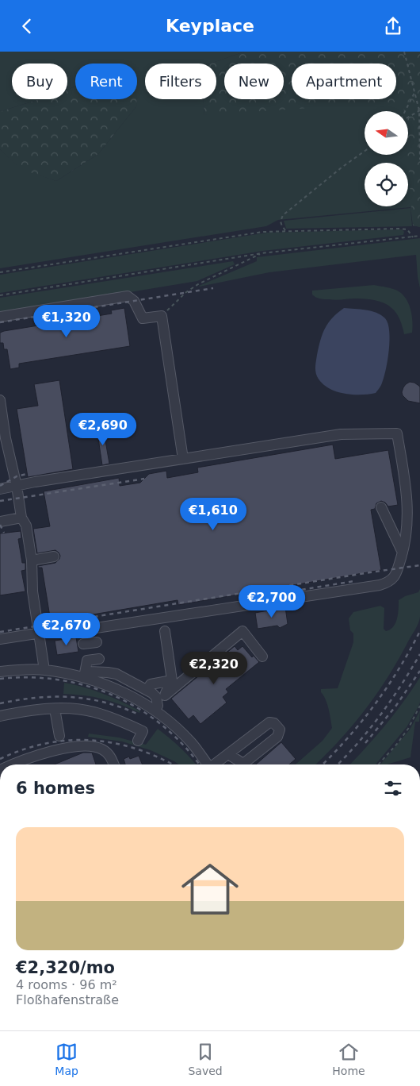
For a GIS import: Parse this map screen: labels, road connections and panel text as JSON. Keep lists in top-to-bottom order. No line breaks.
{"north":"left","page":{"header":"Keyplace","chip":["Buy","Rent","Filters","New","Apartment"],"price":["€1,320","€2,690","€1,610","€2,700","€2,670","€2,320"],"heading":"6 homes","list":[{"name":"€2,320/mo","note":"4 rooms · 96 m² · Floßhafenstraße"}],"tabs":["Map","Saved","Home"]}}
